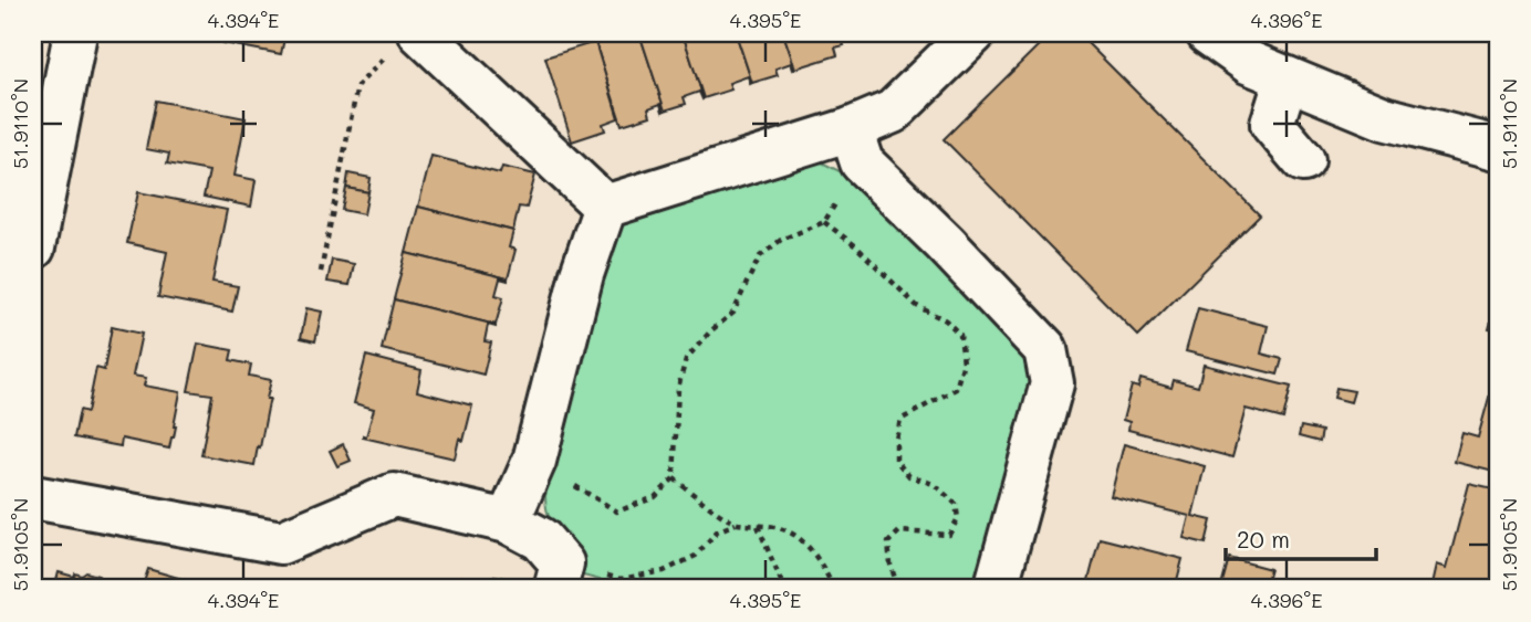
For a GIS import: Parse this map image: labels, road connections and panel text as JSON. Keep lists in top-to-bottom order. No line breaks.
{"scale_bar":"20 m","coordinates":["4.394°E","4.395°E","4.396°E","51.9110°N","51.9105°N"]}
